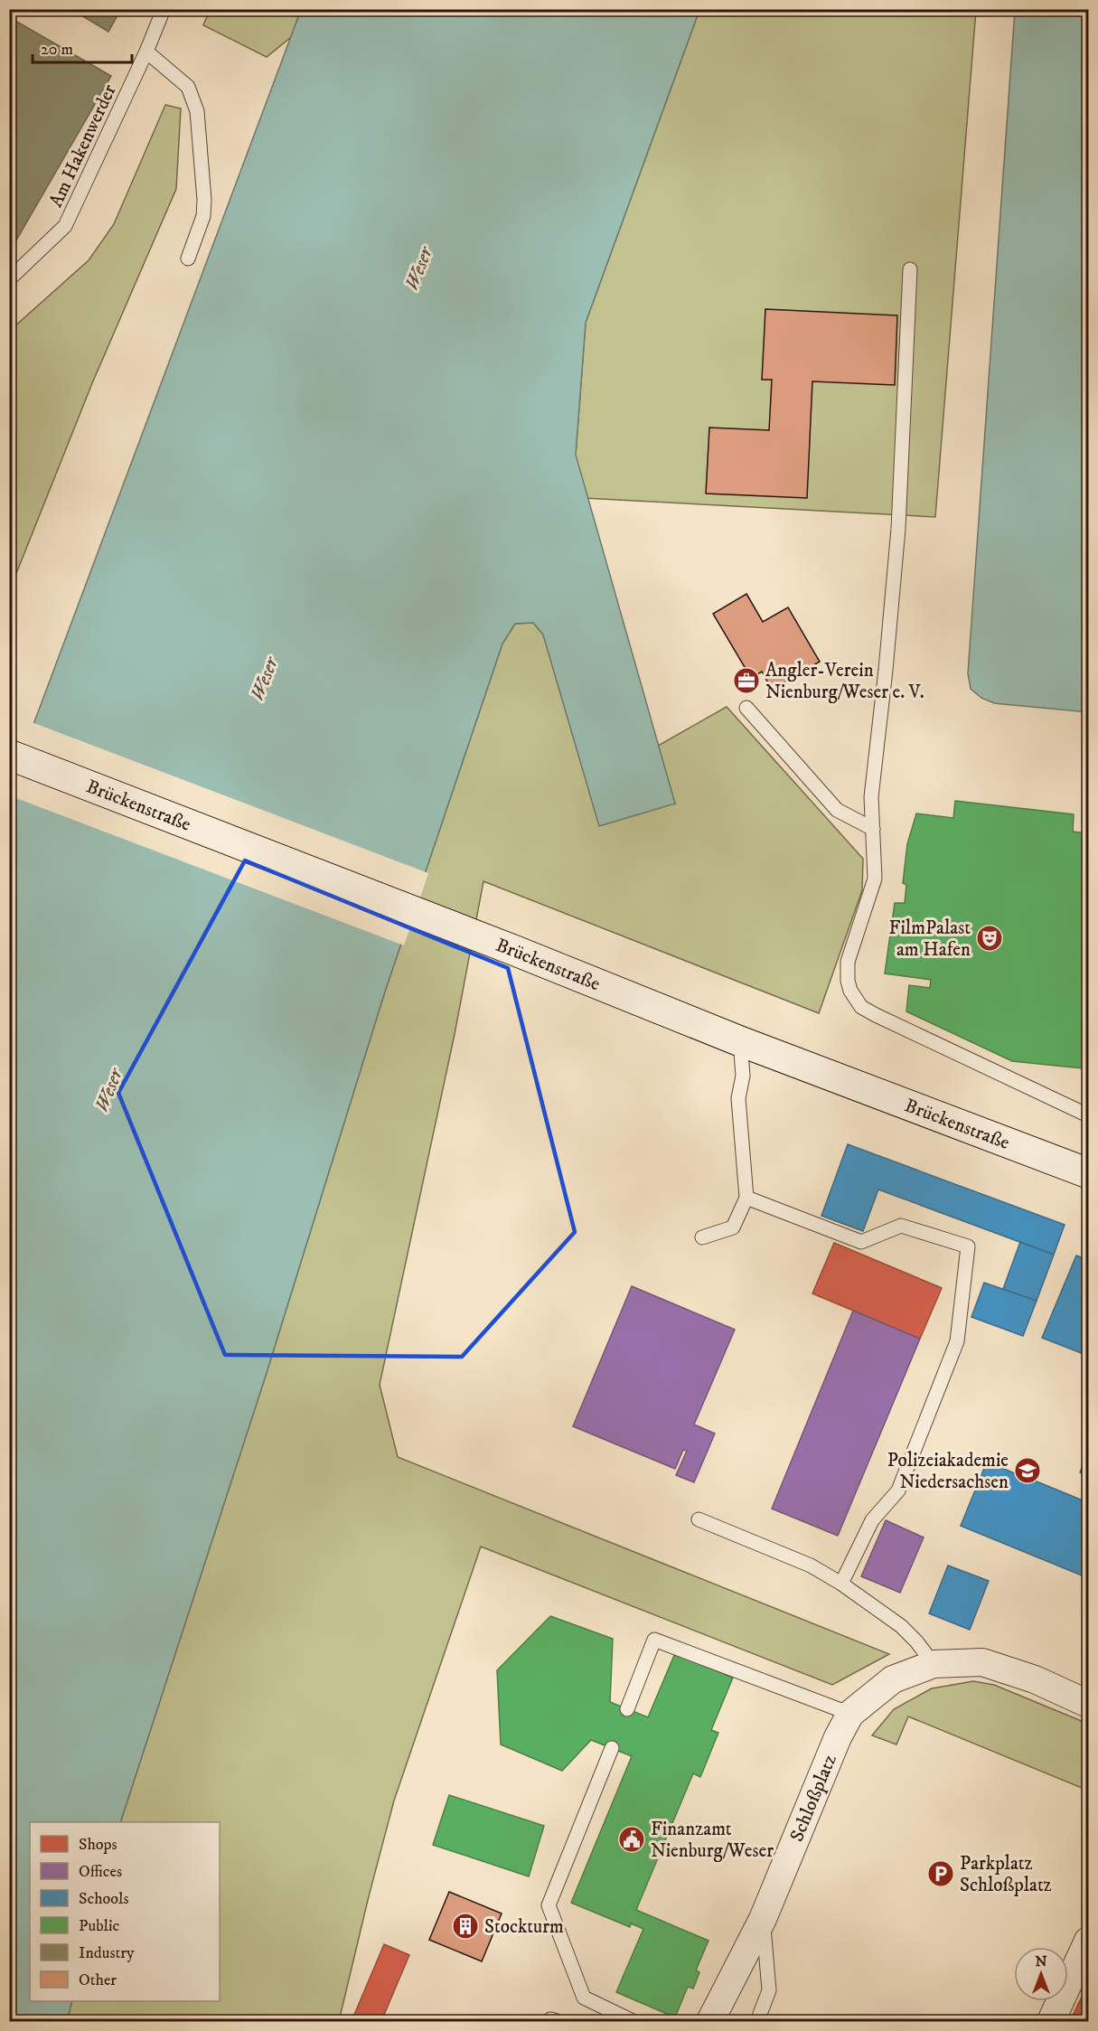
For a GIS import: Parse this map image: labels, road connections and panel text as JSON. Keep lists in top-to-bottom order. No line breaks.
{"streets":{"street":["Brückenstraße","Schloßplatz"],"lane":["Am Hakenwerder"]},"water":["Weser"],"places":{"office":["Angler-Verein Nienburg/Weser e. V."],"theatre":["FilmPalast am Hafen"],"school or university":["Polizeiakademie Niedersachsen"],"public building":["Finanzamt Nienburg/Weser"],"parking":["Parkplatz Schloßplatz"],"building":["Stockturm"]},"legend":["Shops","Offices","Schools","Public","Industry","Other"],"scale_bar":"20 m","north":"top"}
